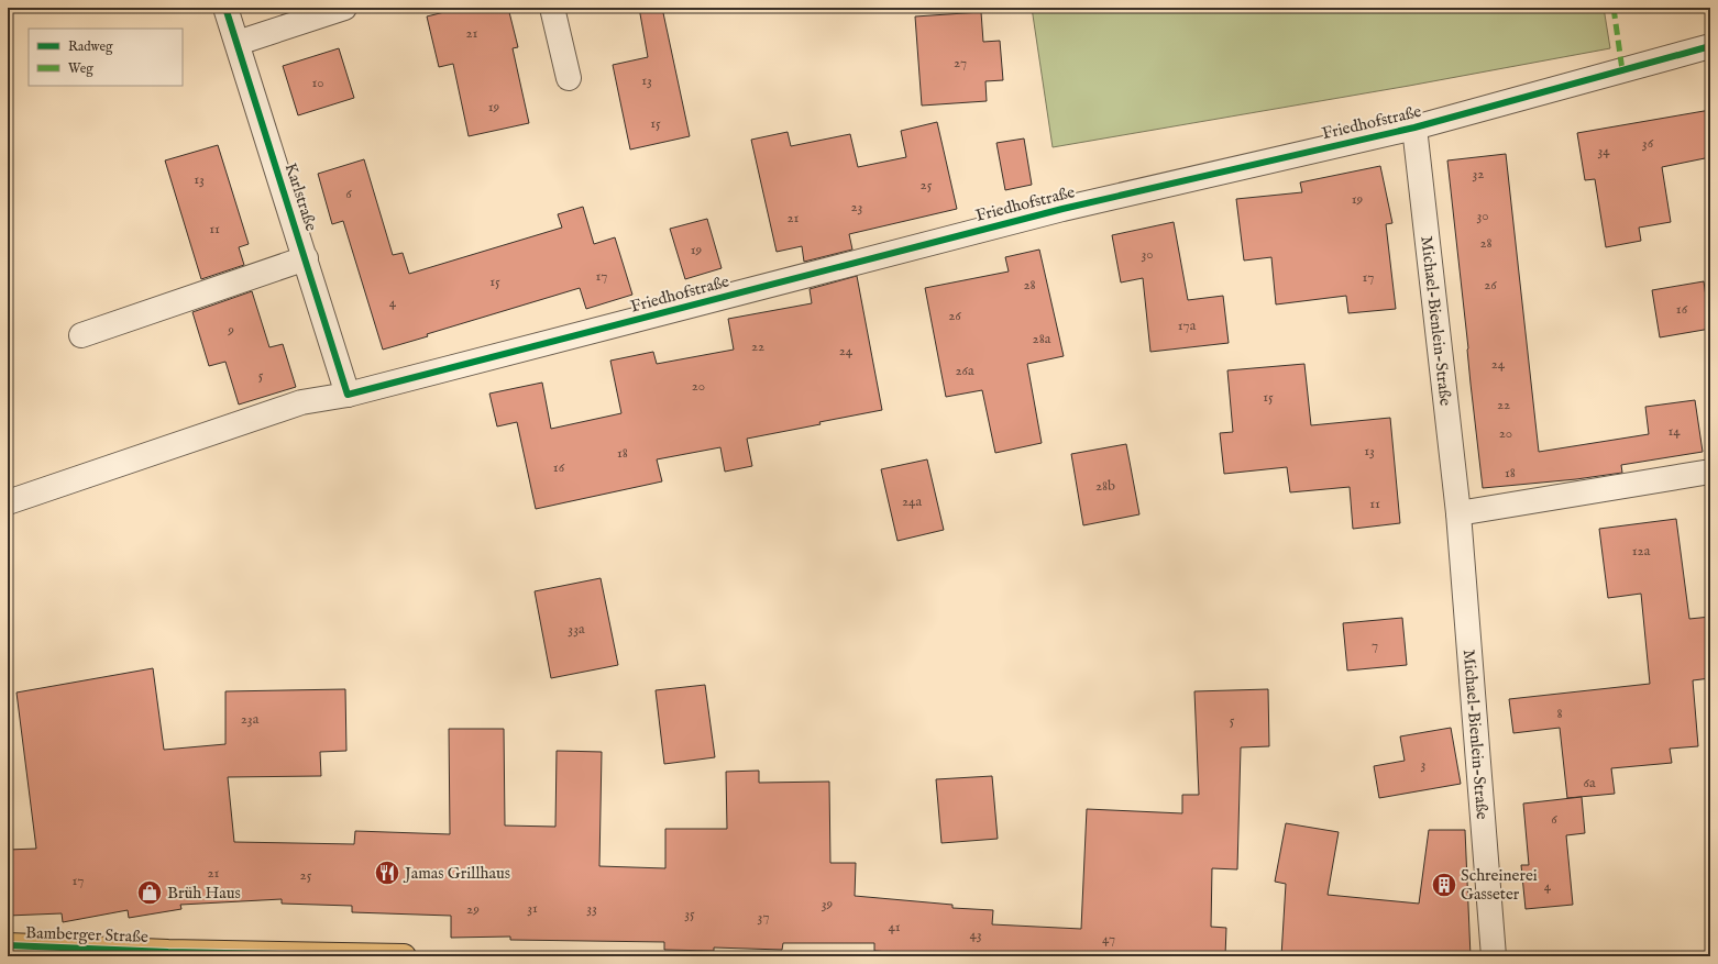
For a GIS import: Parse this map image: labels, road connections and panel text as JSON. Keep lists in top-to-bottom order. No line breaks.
{"streets":{"main road":["Bamberger Straße"],"street":["Friedhofstraße","Karlstraße","Michael-Bienlein-Straße"]},"crossings":[["Friedhofstraße","Karlstraße"],["Friedhofstraße","Michael-Bienlein-Straße"]],"places":{"restaurant":["Jamas Grillhaus"],"building":["Schreinerei Gasseter"],"shop":["Brüh Haus"]},"house_numbers":["21","27","13","10","19","15","36","34","32","13","25","6","19","23","30","21","11","28","19","30","17","17","15","28","26","4","16","26","17a","9","28a","22","24","24","26a","5","20","15","22","14","20","13","18","16","18","28b","24a","11","12a","33a","7","8","23a","5","3","6a","6","21","25","17","4","39","31","33","29","35","37","41","43","47"],"legend":["Radweg","Weg"]}
